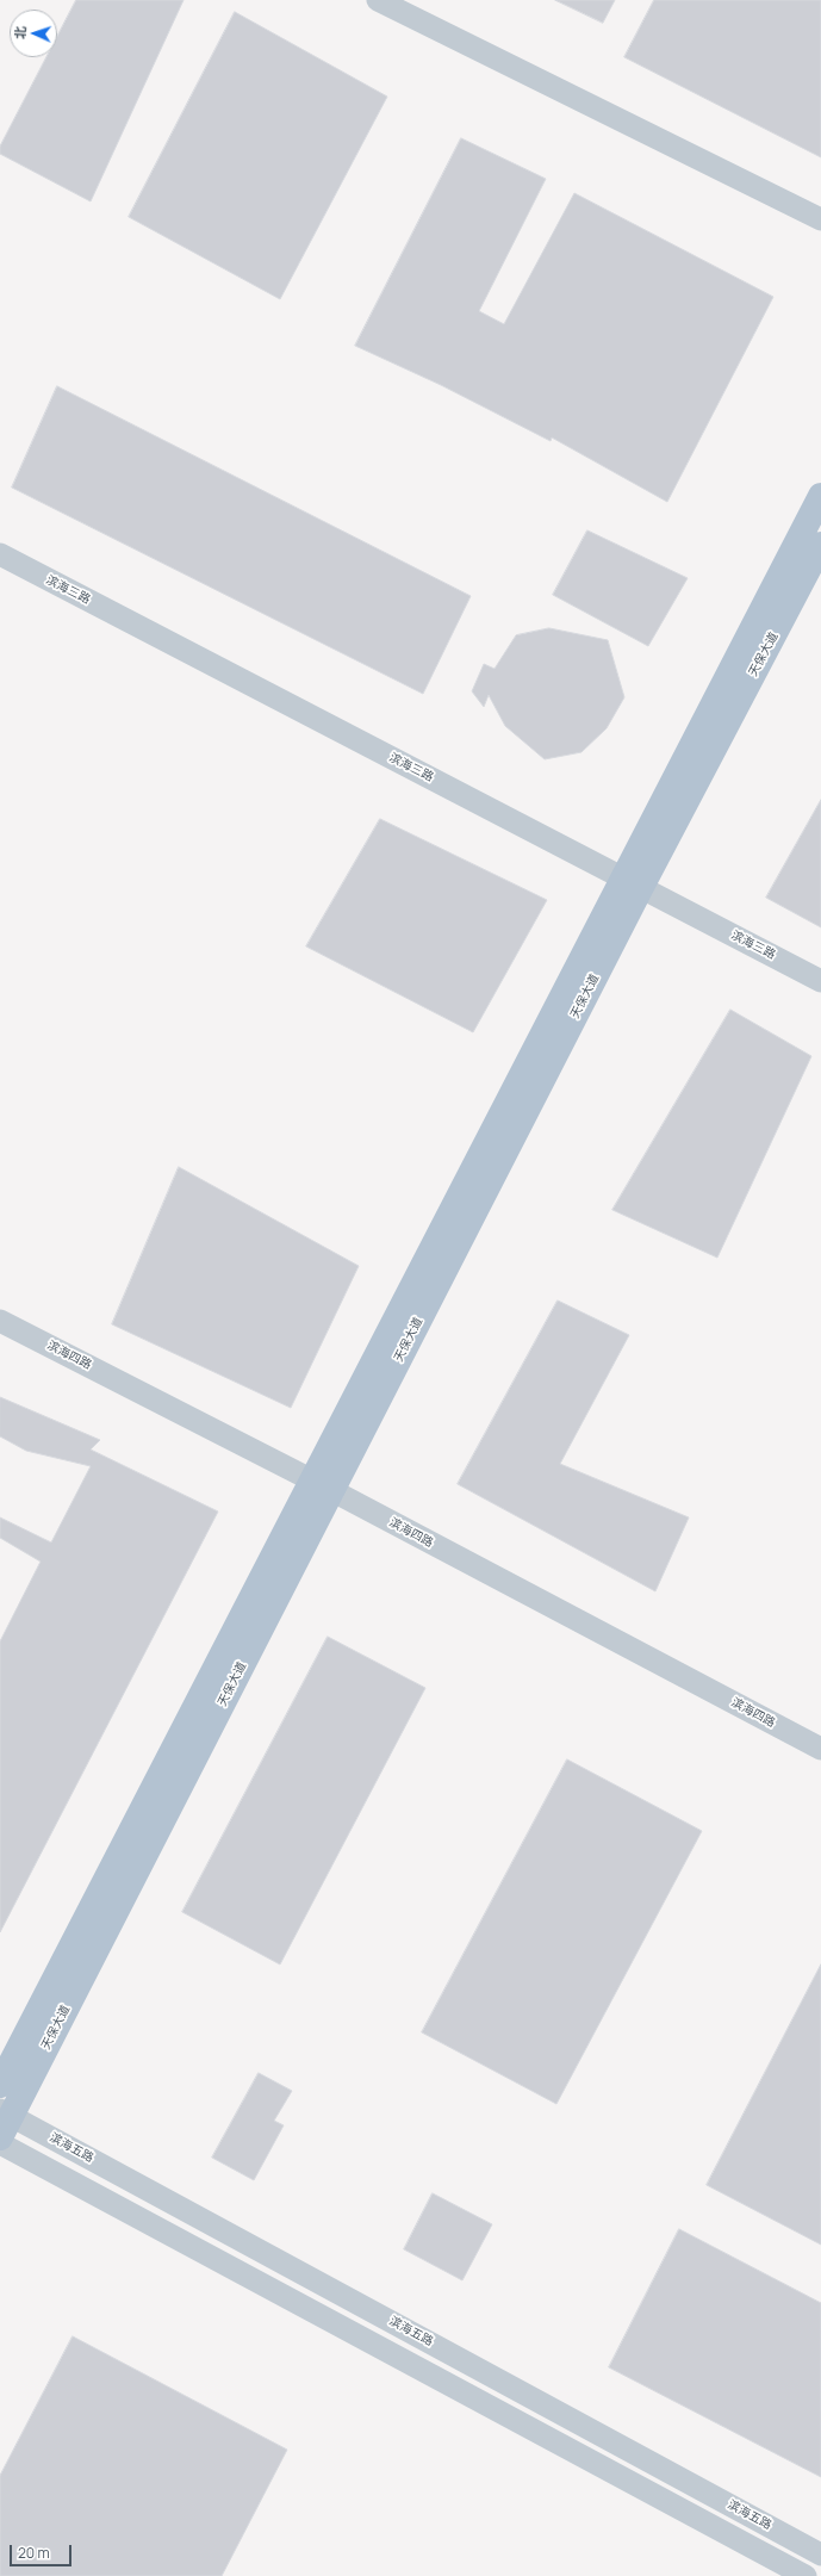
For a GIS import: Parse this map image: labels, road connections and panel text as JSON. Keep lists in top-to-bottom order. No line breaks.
{"streets":{"main road":["天保大道"],"street":["滨海三路","滨海四路","滨海五路"]},"crossings":[["滨海三路","天保大道"],["天保大道","滨海四路"],["天保大道","滨海五路"]],"scale_bar":"20 m","north":"left"}
